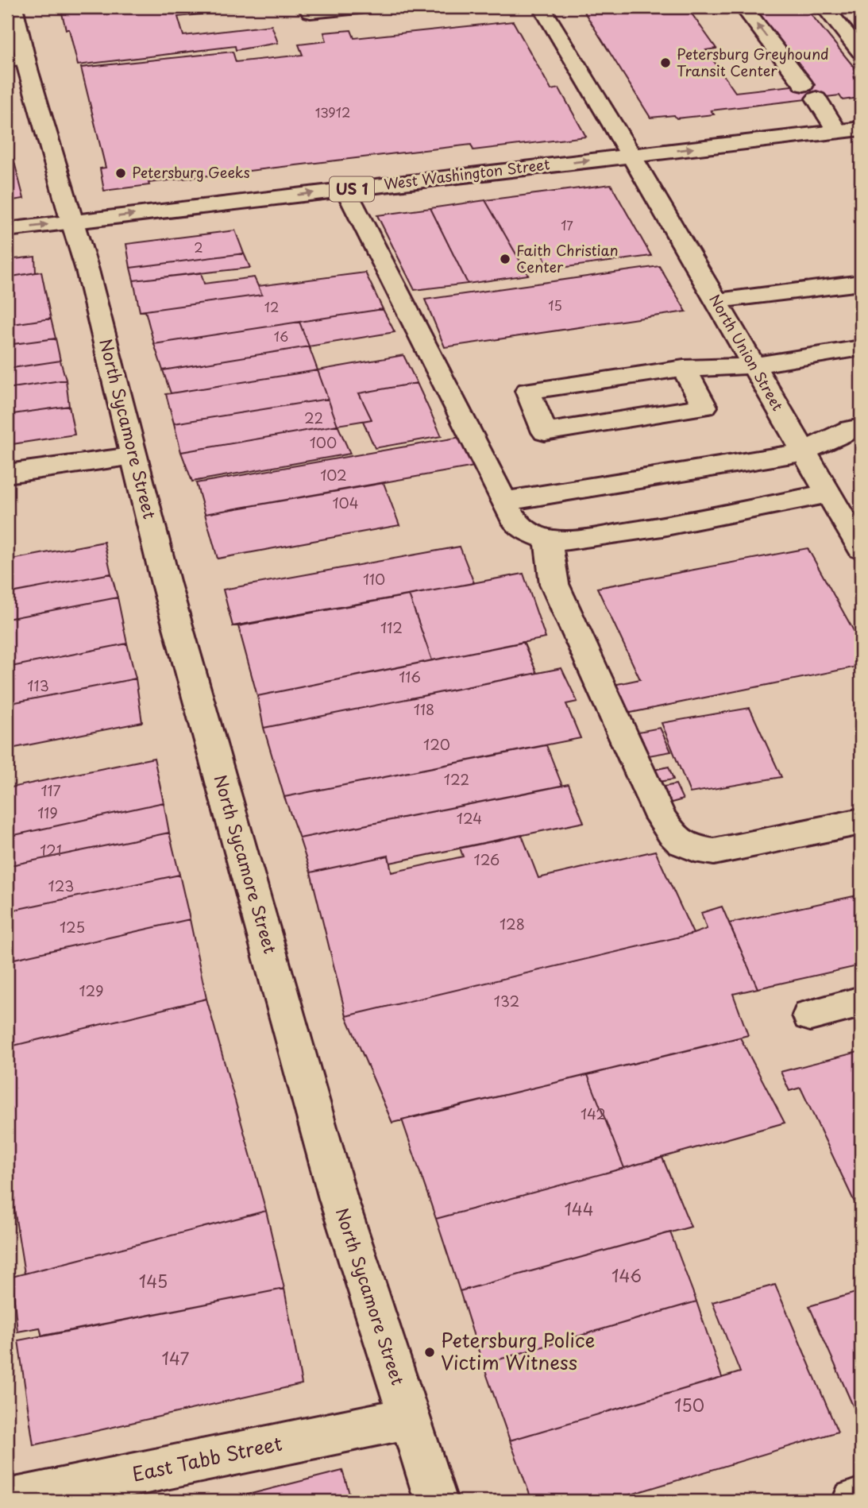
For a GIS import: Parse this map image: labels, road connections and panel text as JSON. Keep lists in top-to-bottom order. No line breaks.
{"streets":{"street":["West Washington Street","US 1","North Union Street","North Sycamore Street","East Tabb Street"]},"crossings":[["West Washington Street","US 1"],["West Washington Street","North Union Street"],["West Washington Street","North Sycamore Street"],["US 1","North Sycamore Street"],["North Sycamore Street","East Tabb Street"]],"places":["Petersburg Greyhound Transit Center","Petersburg Geeks","Faith Christian Center","Petersburg Police Victim Witness"],"house_numbers":["13912","17","2","15","12","16","22","100","102","104","110","112","116","113","118","120","122","117","119","124","121","126","123","128","125","129","132","142","144","146","145","147","150"]}
